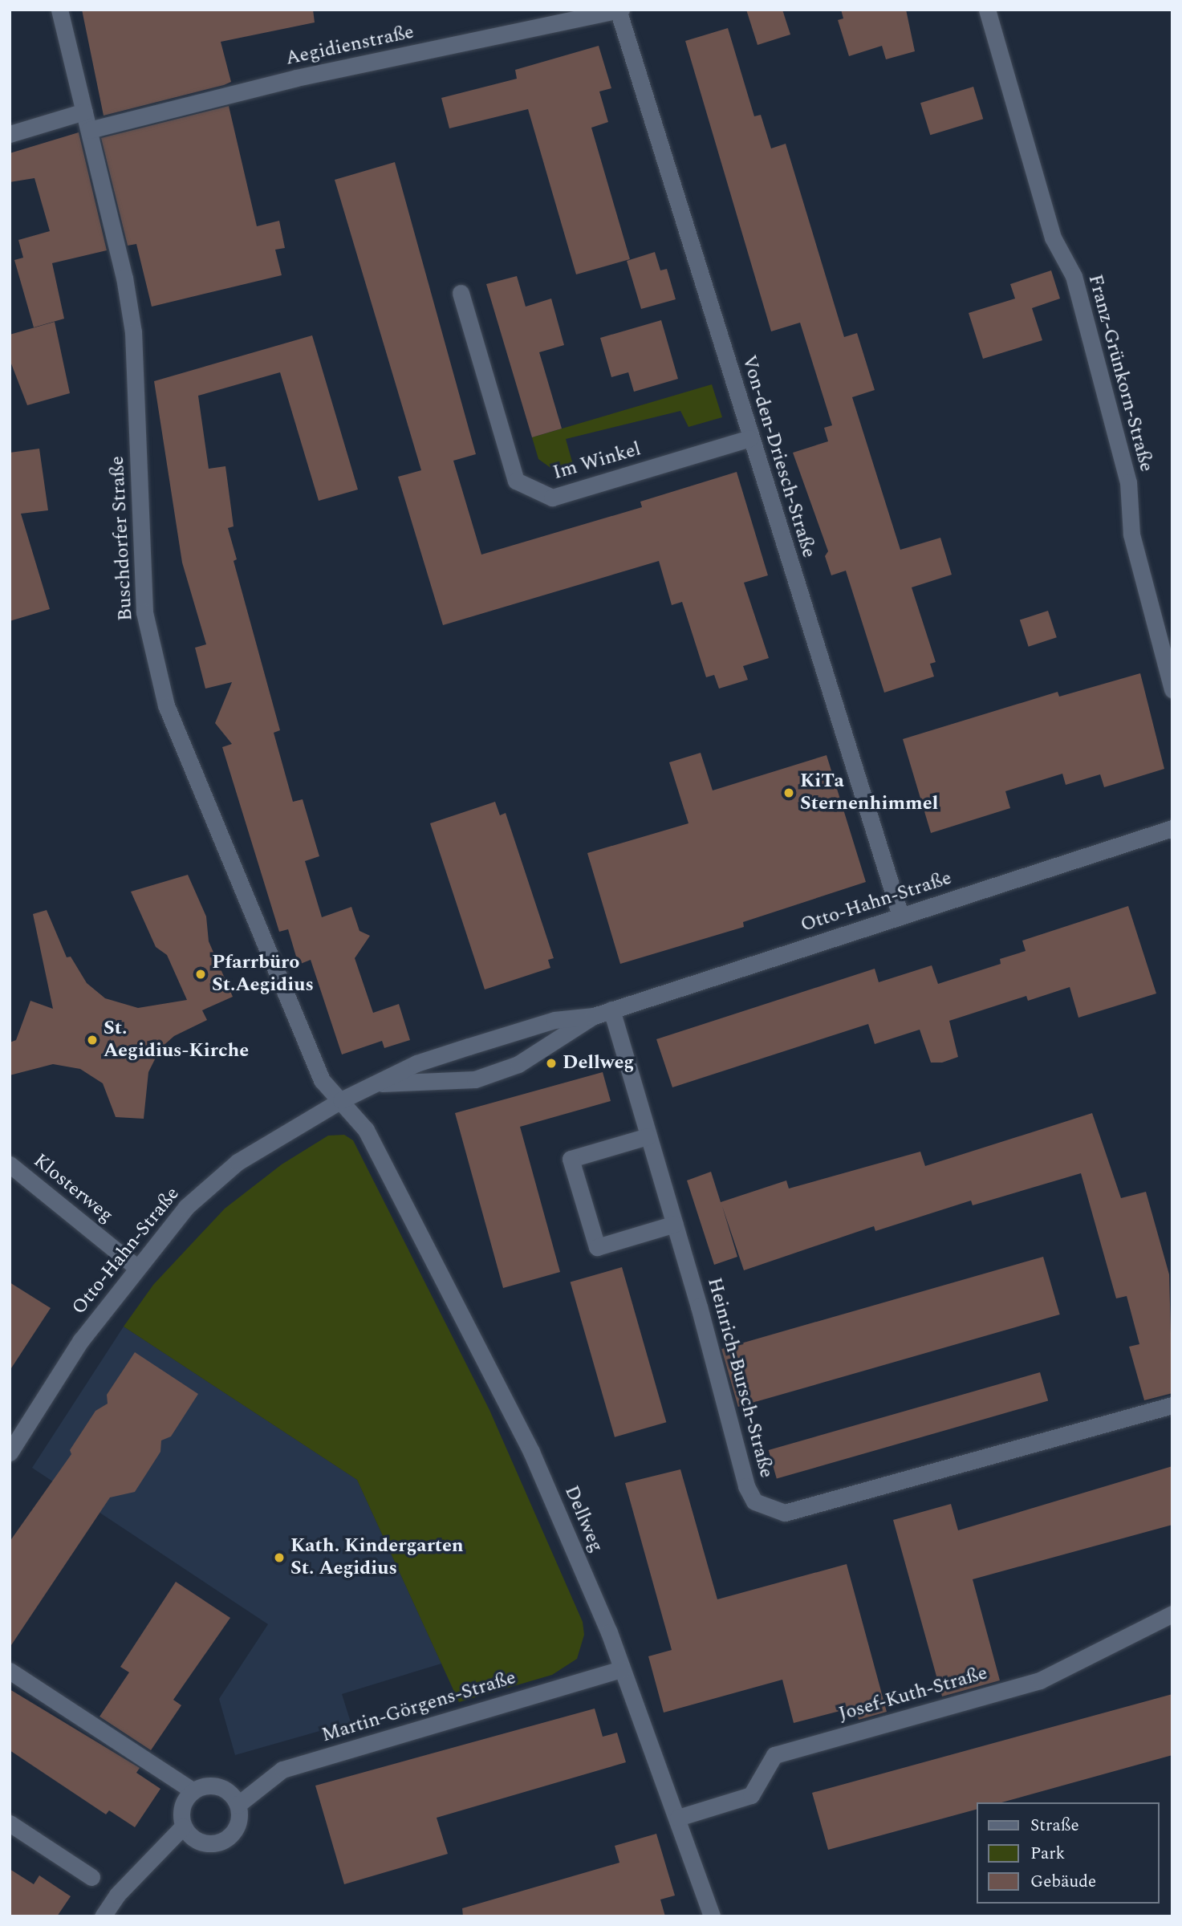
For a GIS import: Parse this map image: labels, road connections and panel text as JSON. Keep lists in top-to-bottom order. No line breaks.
{"streets":{"street":["Aegidienstraße","Franz-Grünkorn-Straße","Von-den-Driesch-Straße","Im Winkel","Buschdorfer Straße","Otto-Hahn-Straße","Klosterweg","Heinrich-Bursch-Straße","Dellweg","Josef-Kuth-Straße","Martin-Görgens-Straße"]},"crossings":[["Aegidienstraße","Von-den-Driesch-Straße"],["Aegidienstraße","Buschdorfer Straße"],["Von-den-Driesch-Straße","Im Winkel"],["Von-den-Driesch-Straße","Otto-Hahn-Straße"],["Buschdorfer Straße","Otto-Hahn-Straße"],["Buschdorfer Straße","Dellweg"],["Otto-Hahn-Straße","Klosterweg"],["Otto-Hahn-Straße","Heinrich-Bursch-Straße"],["Otto-Hahn-Straße","Dellweg"],["Dellweg","Josef-Kuth-Straße"],["Dellweg","Martin-Görgens-Straße"]],"places":["KiTa Sternenhimmel","Pfarrbüro St.Aegidius","St. Aegidius-Kirche","Dellweg","Kath. Kindergarten St. Aegidius"],"legend":["Straße","Park","Gebäude"]}
